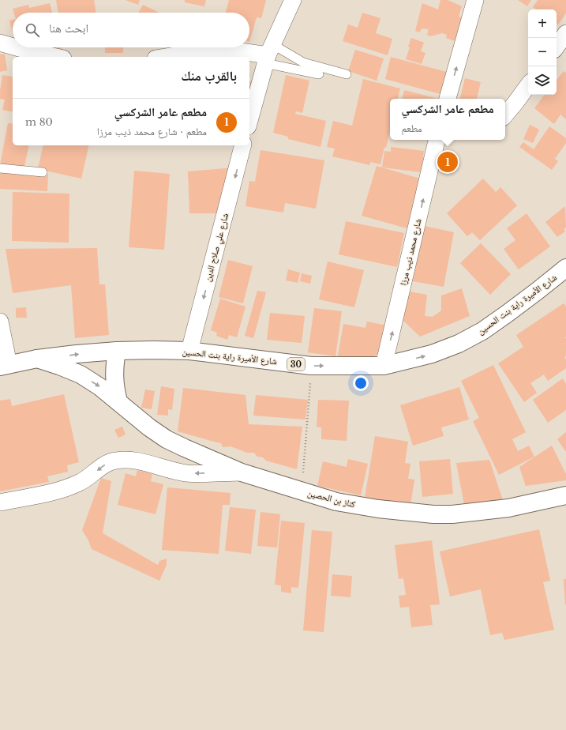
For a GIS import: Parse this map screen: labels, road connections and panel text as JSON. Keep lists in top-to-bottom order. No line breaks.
{"streets":{"street":["شارع علي صلاح الدين","شارع محمد ذيب مرزا","شارع الأميرة راية بنت الحسين","30","كناز بن الحصين"]},"crossings":[["شارع علي صلاح الدين","شارع الأميرة راية بنت الحسين"],["شارع محمد ذيب مرزا","شارع الأميرة راية بنت الحسين"],["شارع الأميرة راية بنت الحسين","كناز بن الحصين"]],"one_way":["شارع علي صلاح الدين","شارع محمد ذيب مرزا","شارع الأميرة راية بنت الحسين"],"page":{"map_buttons":["+","−"],"search":"ابحث هنا","heading":"بالقرب منك","list":[{"mark":"1","name":"مطعم عامر الشركسي","note":"مطعم · شارع محمد ذيب مرزا","value":"80 m"}],"popup":["مطعم عامر الشركسي","مطعم"],"pins":"1"}}
